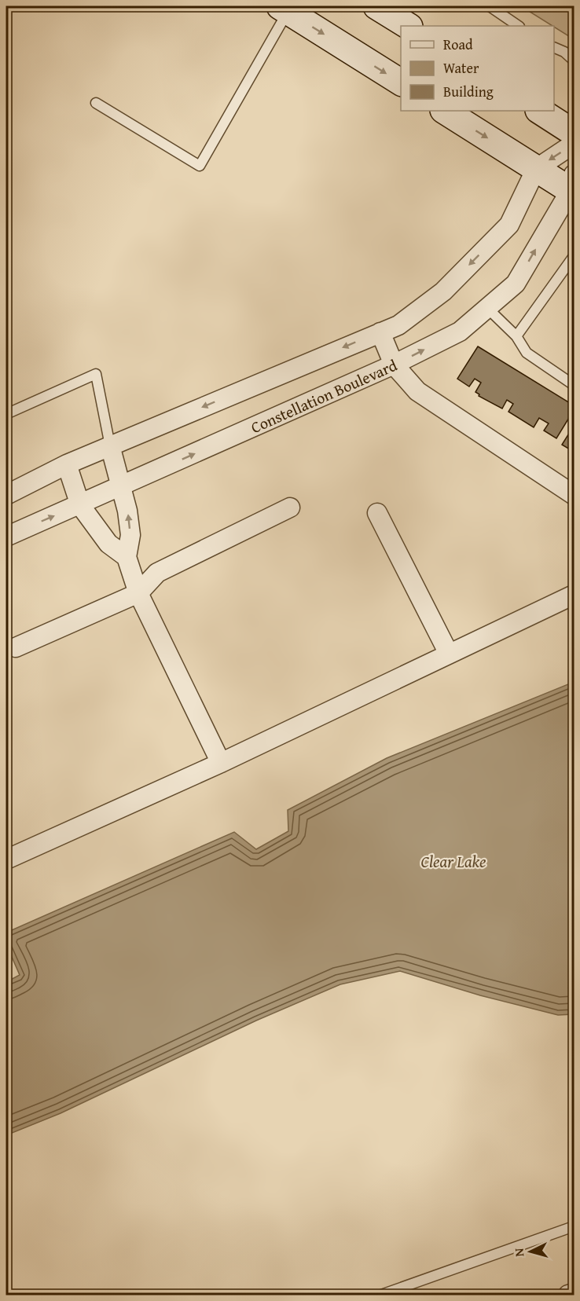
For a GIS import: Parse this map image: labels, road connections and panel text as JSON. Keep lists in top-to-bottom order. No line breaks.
{"streets":{"street":["Constellation Boulevard"]},"water":["Clear Lake"],"legend":["Road","Water","Building"],"north":"left"}
